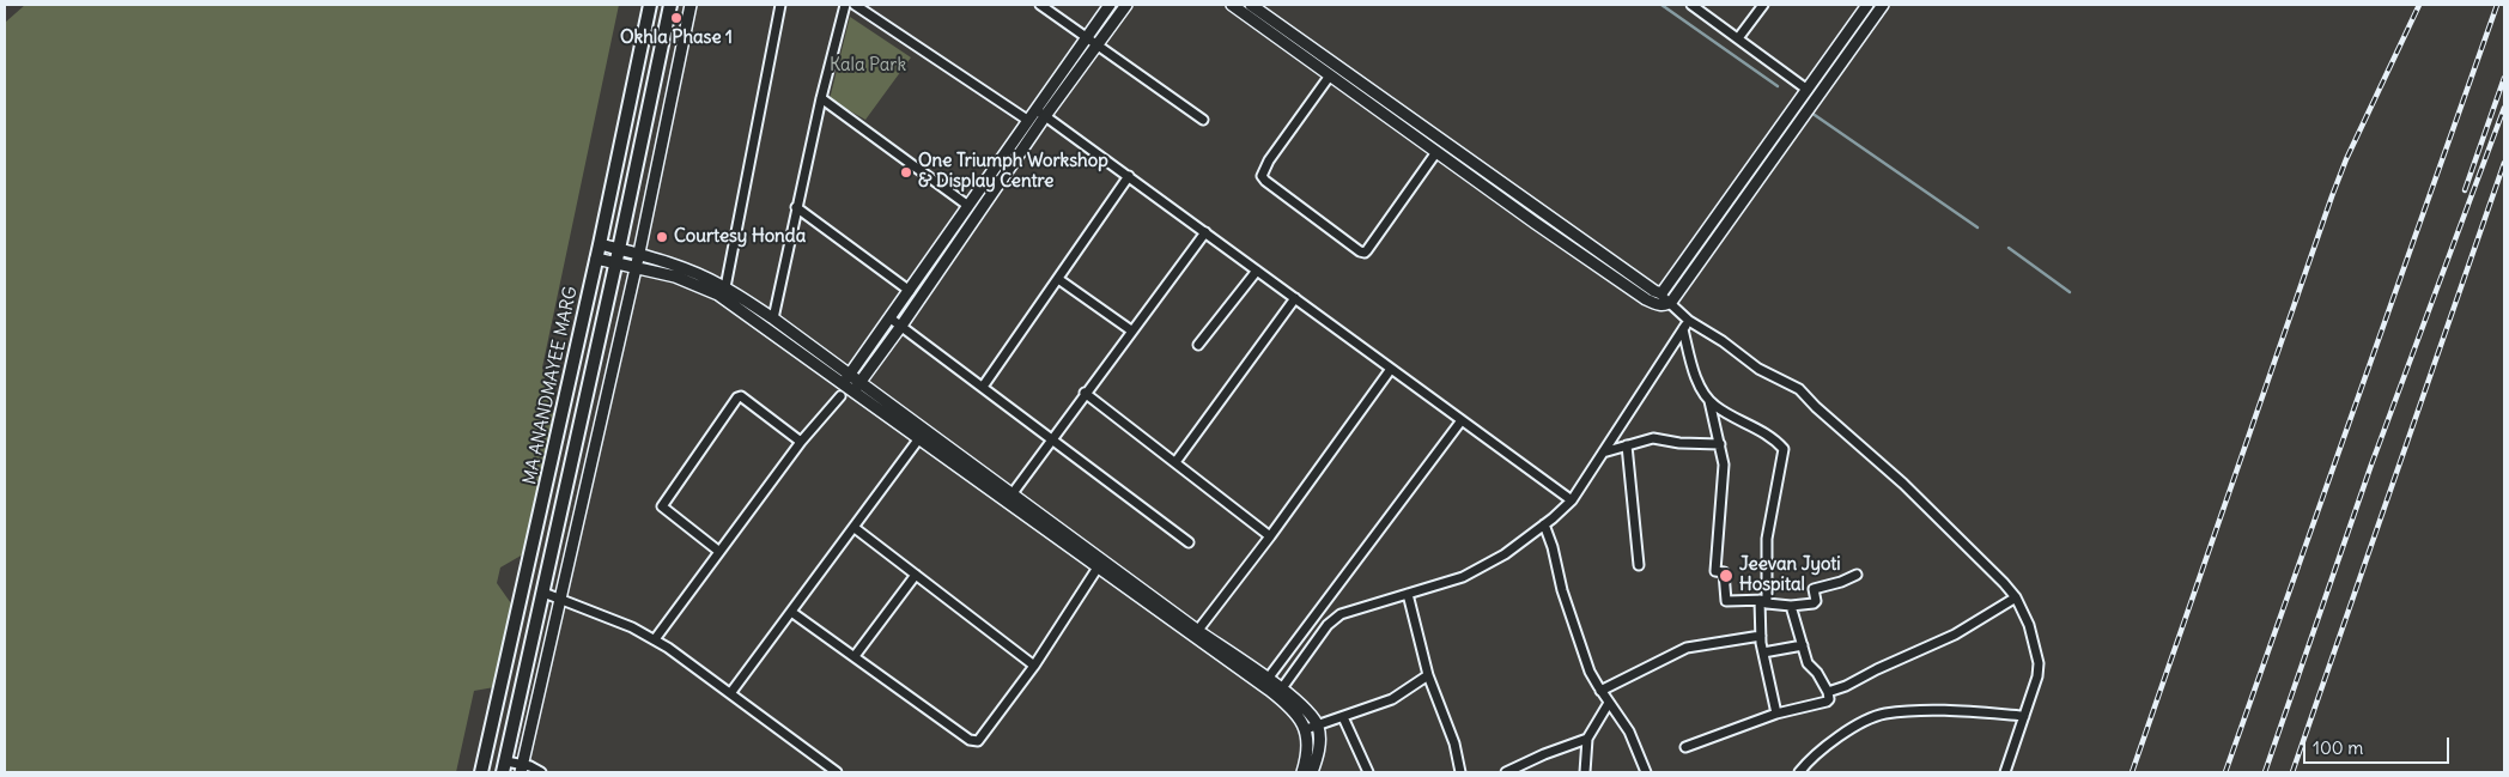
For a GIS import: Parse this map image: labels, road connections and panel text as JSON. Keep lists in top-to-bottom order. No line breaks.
{"streets":{"main road":["MA ANANDMAYEE MARG"]},"parks":["Kala Park"],"places":["Okhla Phase 1","One Triumph Workshop & Display Centre","Courtesy Honda","Jeevan Jyoti Hospital"],"scale_bar":"100 m"}
